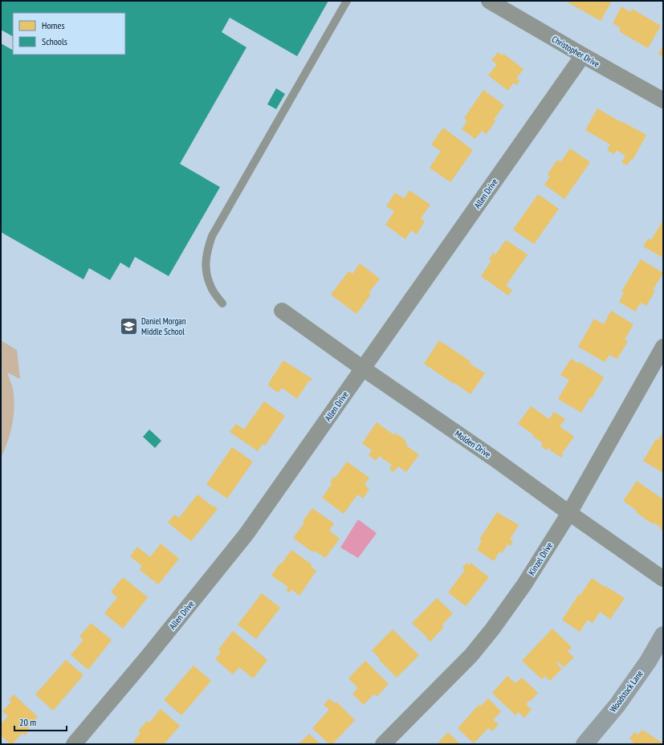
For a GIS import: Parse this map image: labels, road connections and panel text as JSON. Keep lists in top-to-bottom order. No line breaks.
{"streets":{"street":["Christopher Drive","Allen Drive","Molden Drive","Kinzel Drive","Woodstock Lane"]},"crossings":[["Christopher Drive","Allen Drive"],["Allen Drive","Molden Drive"],["Molden Drive","Kinzel Drive"]],"places":{"school or university":["Daniel Morgan Middle School"]},"legend":["Homes","Schools"],"scale_bar":"20 m"}
